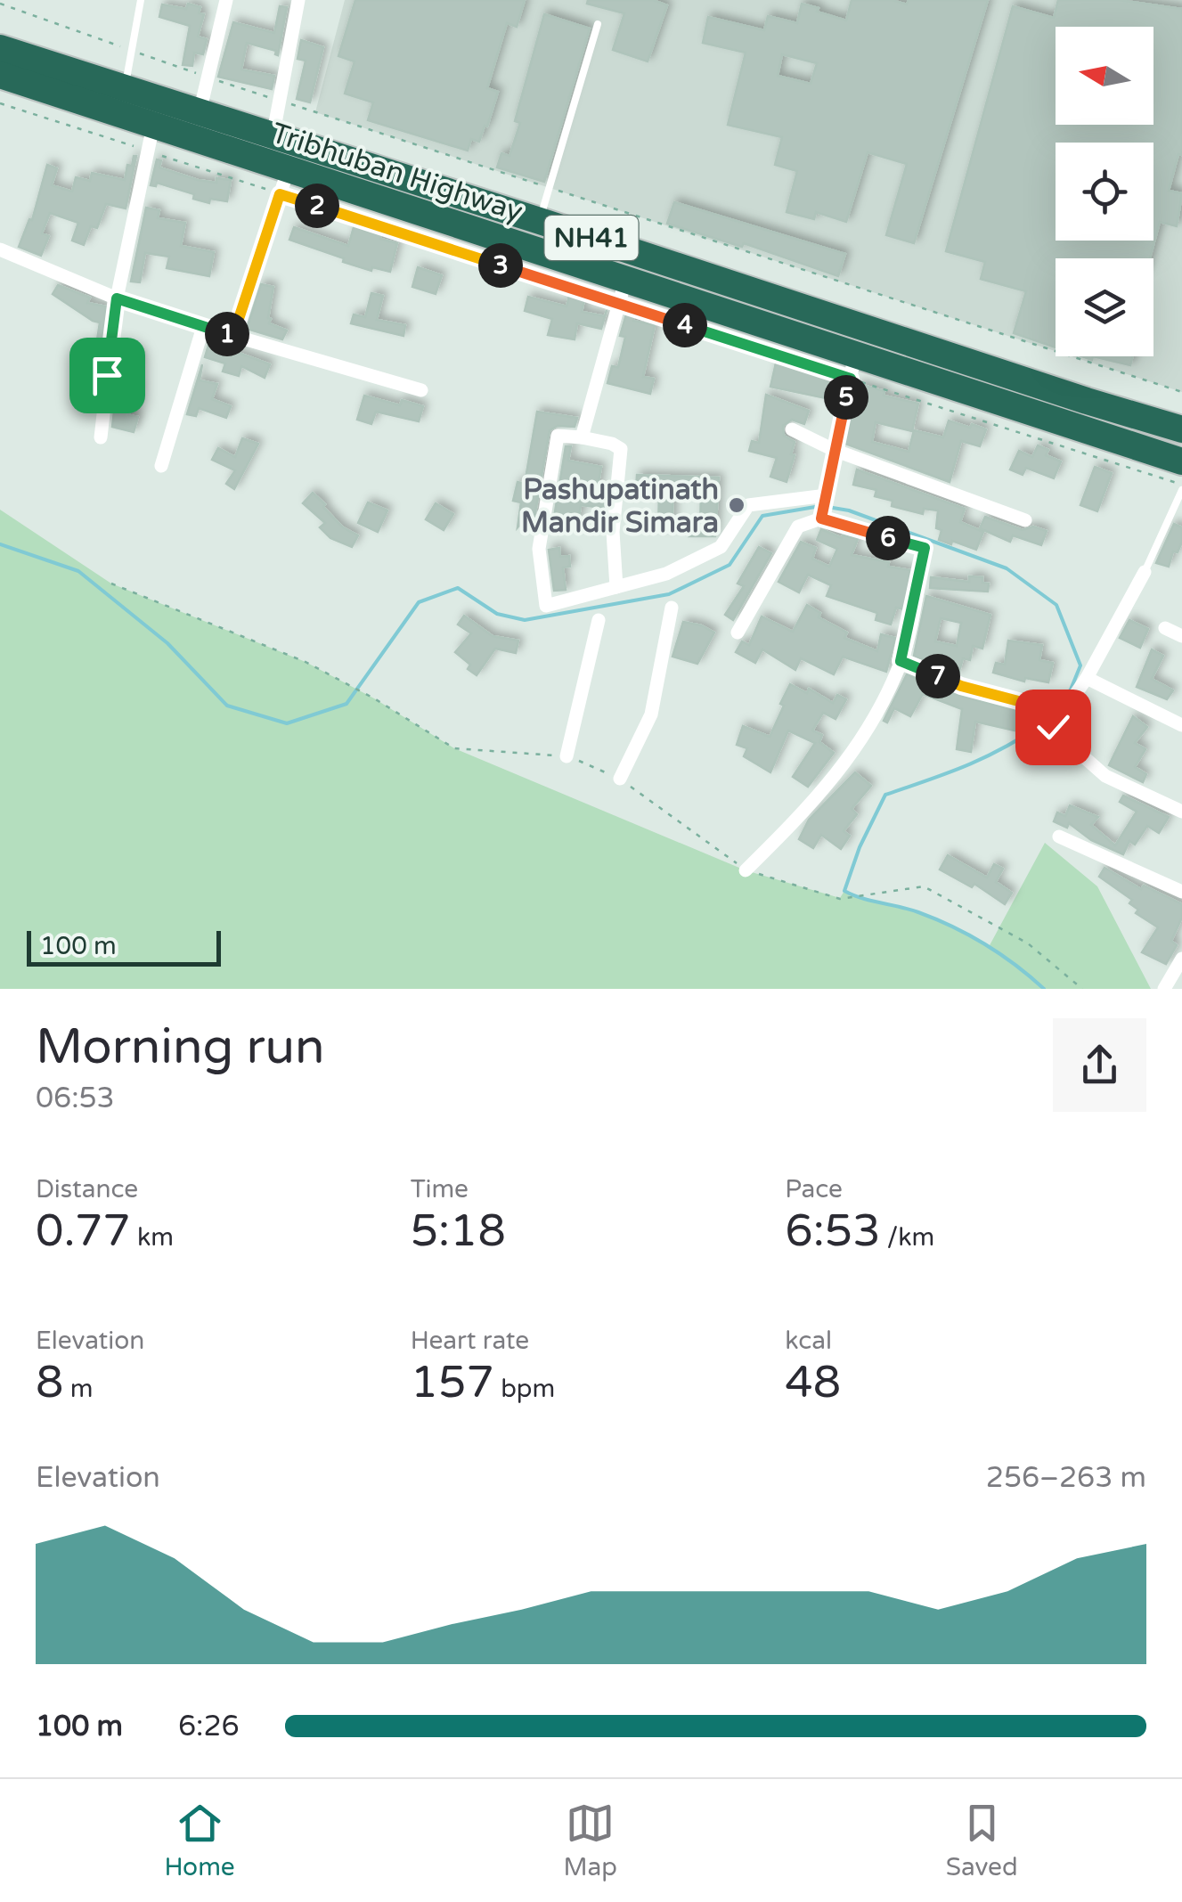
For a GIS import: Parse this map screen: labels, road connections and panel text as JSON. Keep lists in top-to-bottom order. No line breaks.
{"streets":{"highway":["Tribhuban Highway","NH41"]},"places":["Pashupatinath Mandir Simara"],"scale_bar":"100 m","north":"left","page":{"pins":["2","3","4","1","5","6","7"],"scale":"100 m","heading":["Morning run","06:53"],"stats":[["Distance","0.77 km"],["Time","5:18"],["Pace","6:53 /km"],["Elevation","8 m"],["Heart rate","157 bpm"],["kcal","48"]],"chart":["Elevation","256–263 m"],"list":[{"name":"100 m","note":"6:26"}],"tabs":["Home","Map","Saved"]}}
